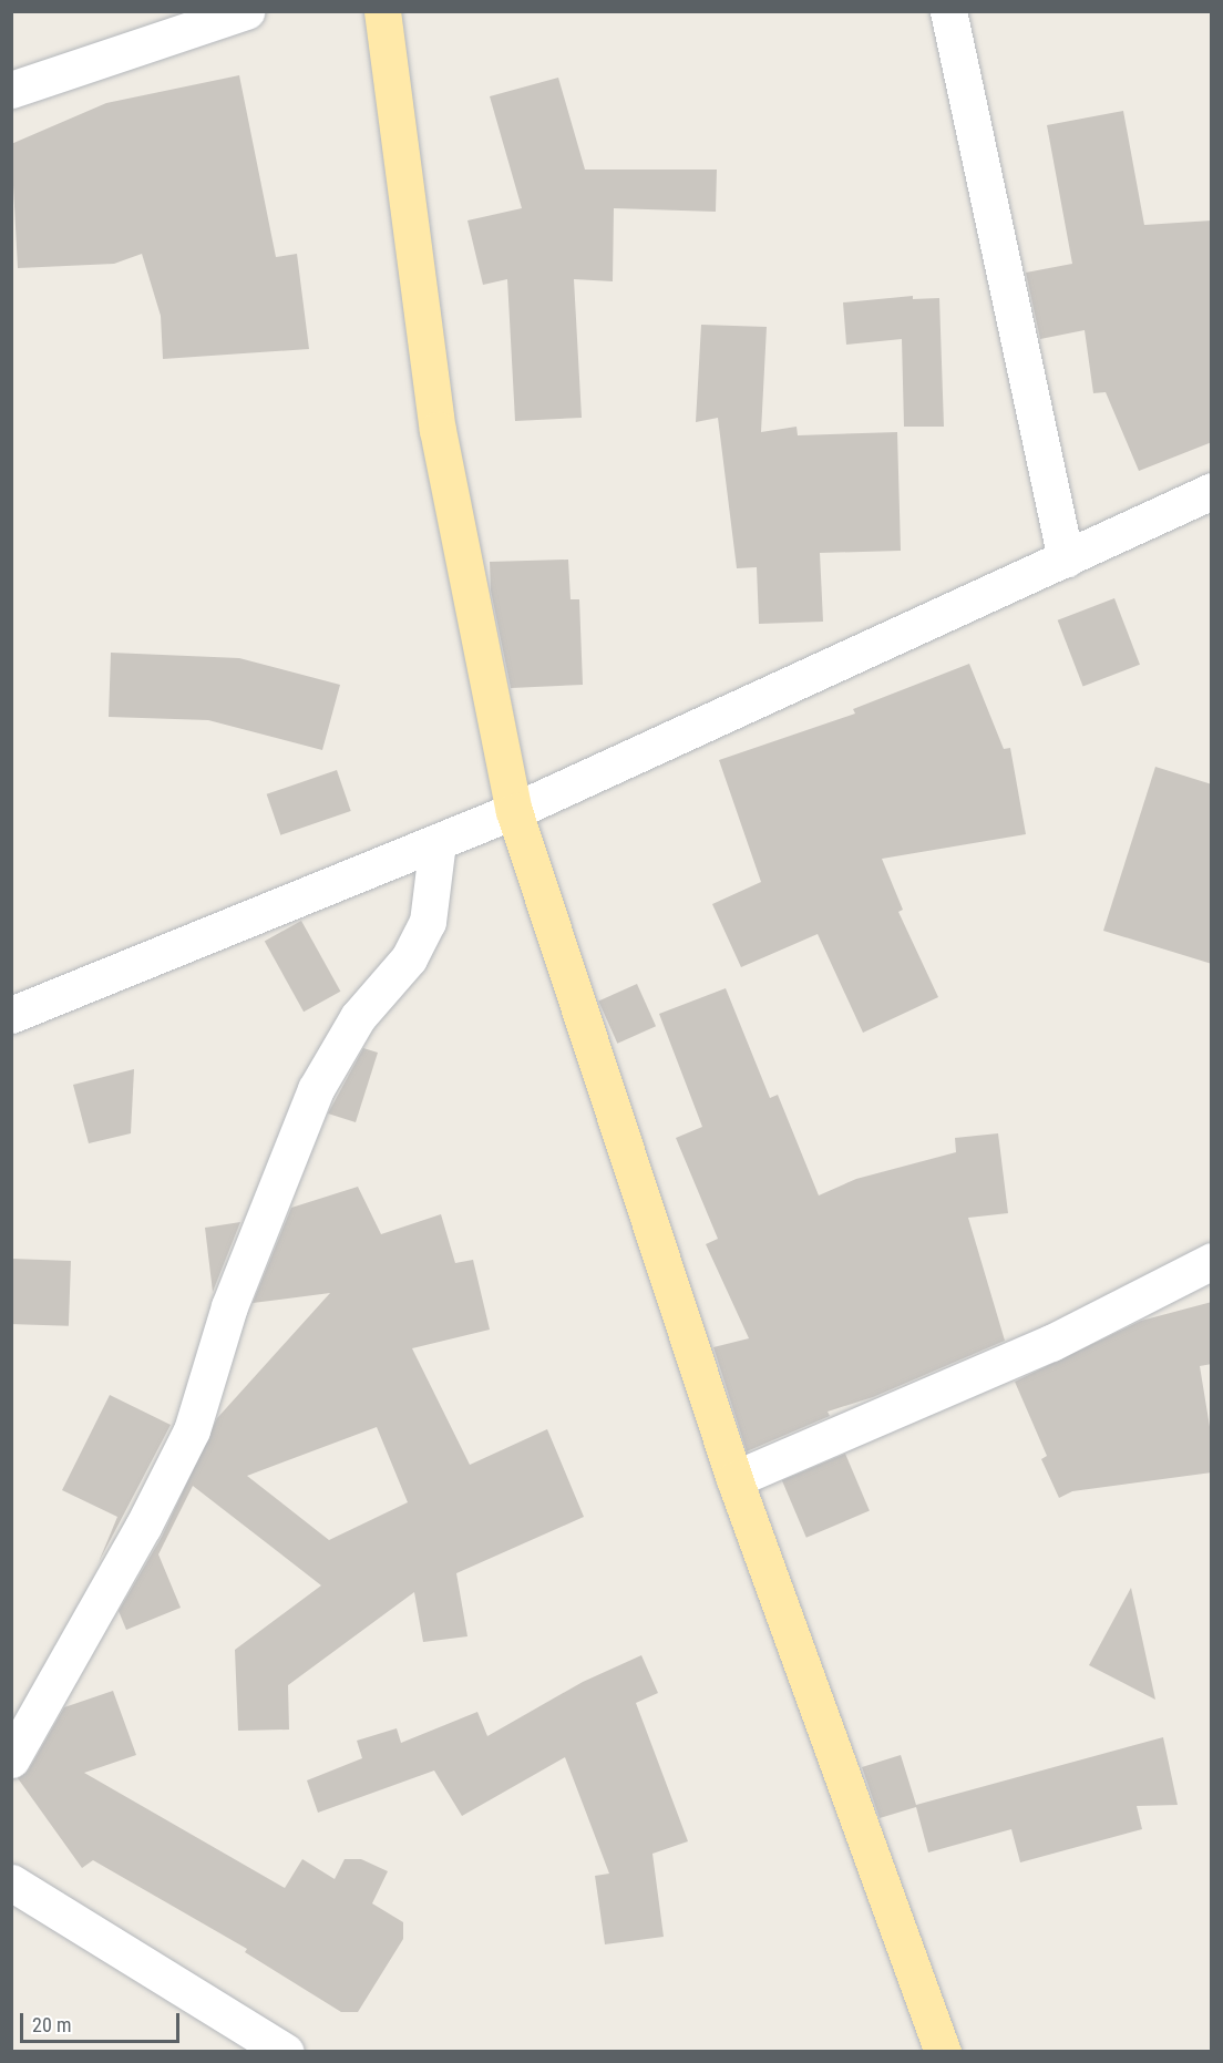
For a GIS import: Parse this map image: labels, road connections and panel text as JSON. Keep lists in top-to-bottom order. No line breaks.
{"scale_bar":"20 m"}
